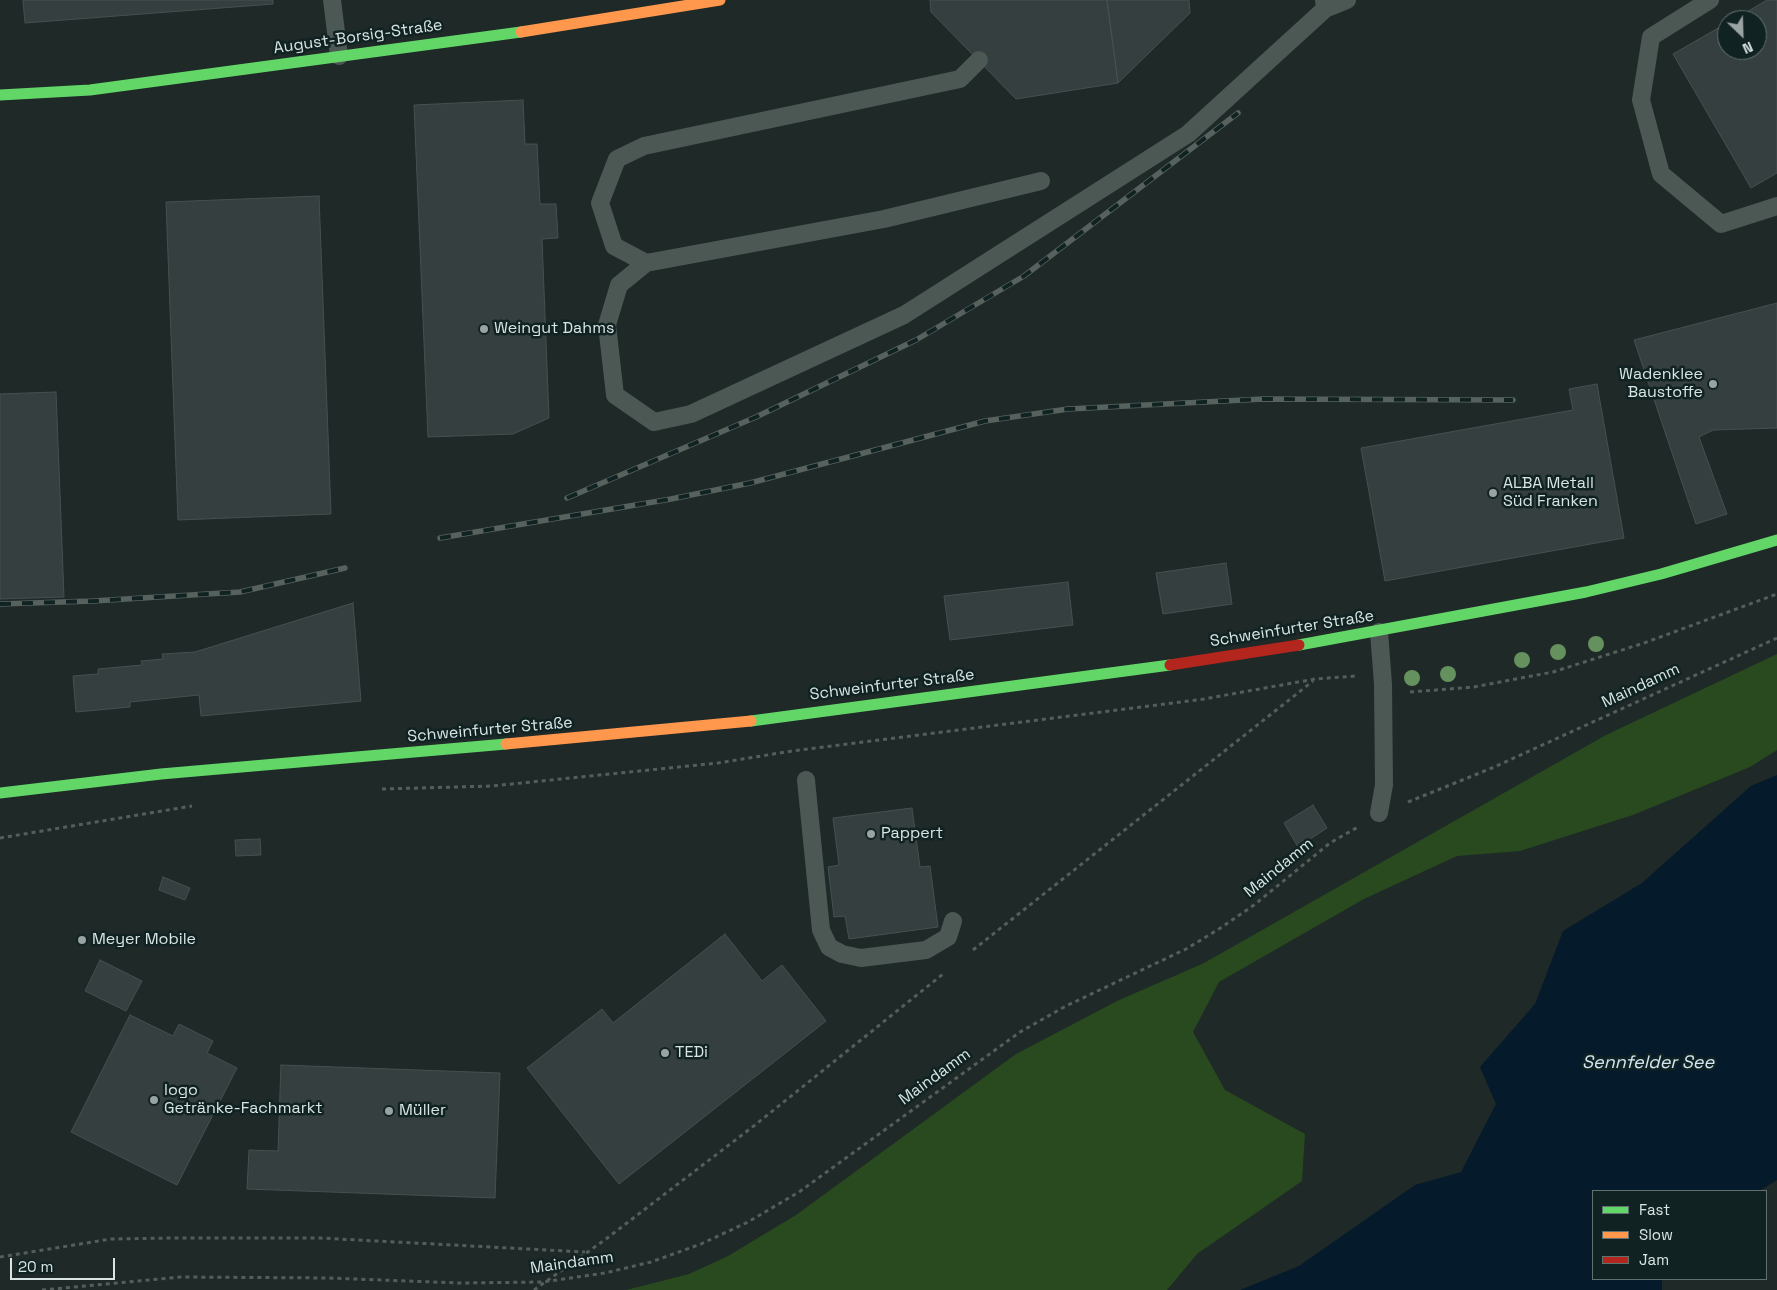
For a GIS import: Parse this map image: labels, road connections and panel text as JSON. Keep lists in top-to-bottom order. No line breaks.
{"streets":{"main road":["August-Borsig-Straße","Schweinfurter Straße"],"path":["Maindamm"]},"water":["Sennfelder See"],"places":["Weingut Dahms","Wadenklee Baustoffe","ALBA Metall Süd Franken","Pappert","Meyer Mobile","TEDi","logo Getränke-Fachmarkt","Müller"],"legend":["Fast","Slow","Jam"],"scale_bar":"20 m","north":"bottom right"}
